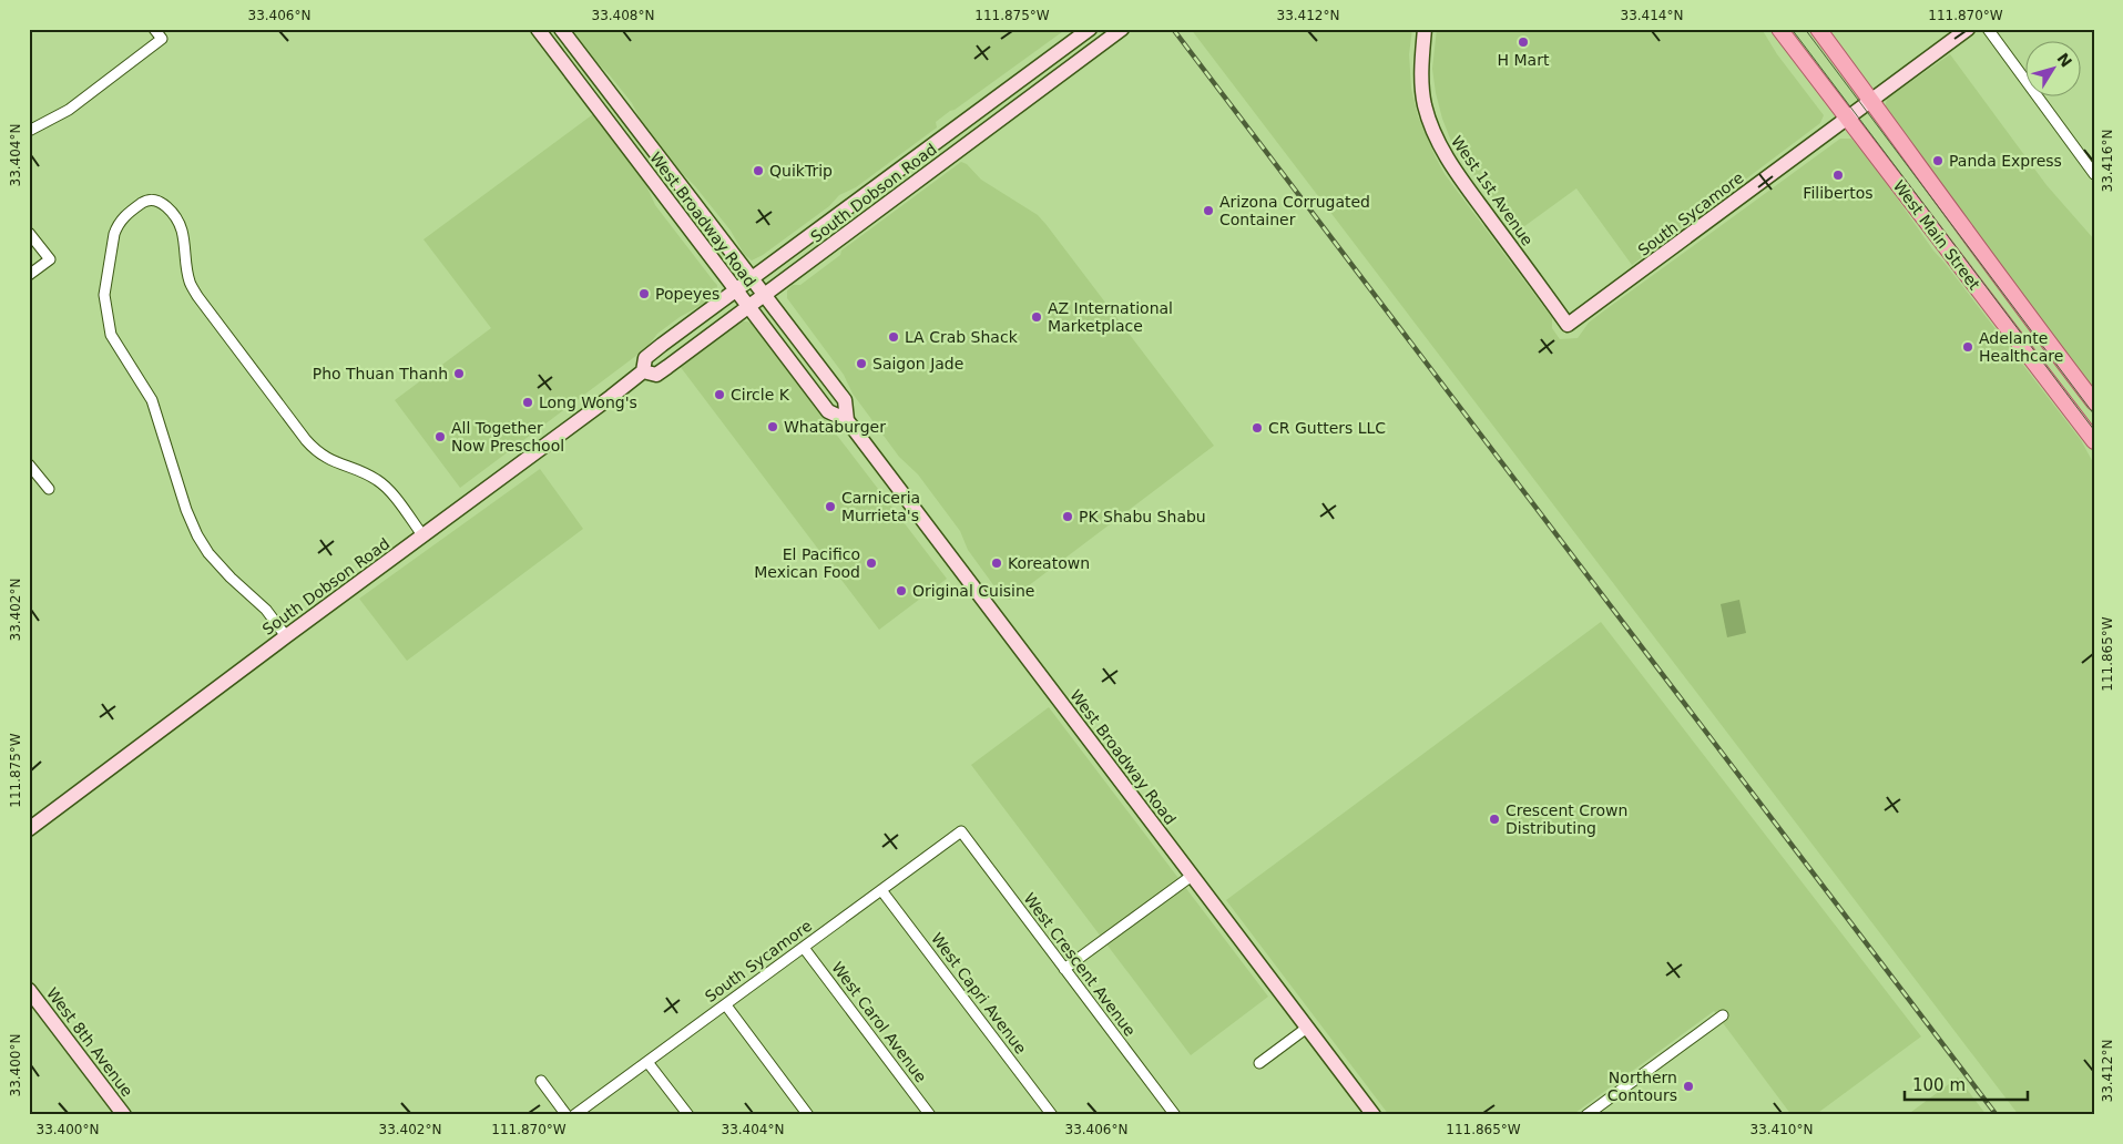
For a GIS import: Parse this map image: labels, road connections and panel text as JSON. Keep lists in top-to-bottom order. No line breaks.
{"streets":{"main road":["West 1st Avenue","South Dobson Road","South Sycamore","West Broadway Road","West Main Street","West 8th Avenue"],"street":["West Crescent Avenue","West Capri Avenue","West Carol Avenue"]},"crossings":[["West 1st Avenue","South Sycamore"],["South Dobson Road","West Broadway Road"],["South Sycamore","West Main Street"],["South Sycamore","West Crescent Avenue"],["South Sycamore","West Capri Avenue"],["South Sycamore","West Carol Avenue"]],"places":["H Mart","Panda Express","QuikTrip","Filibertos","Arizona Corrugated Container","Popeyes","AZ International Marketplace","LA Crab Shack","Adelante Healthcare","Saigon Jade","Pho Thuan Thanh","Circle K","Long Wong's","Whataburger","CR Gutters LLC","All Together Now Preschool","Carniceria Murrieta's","PK Shabu Shabu","El Pacifico Mexican Food","Koreatown","Original Cuisine","Crescent Crown Distributing","Northern Contours"],"scale_bar":"100 m","north":"top right","coordinates":["33.406°N","33.408°N","111.875°W","33.412°N","33.414°N","111.870°W","33.404°N","33.416°N","33.402°N","111.865°W","33.400°N","33.410°N"]}
